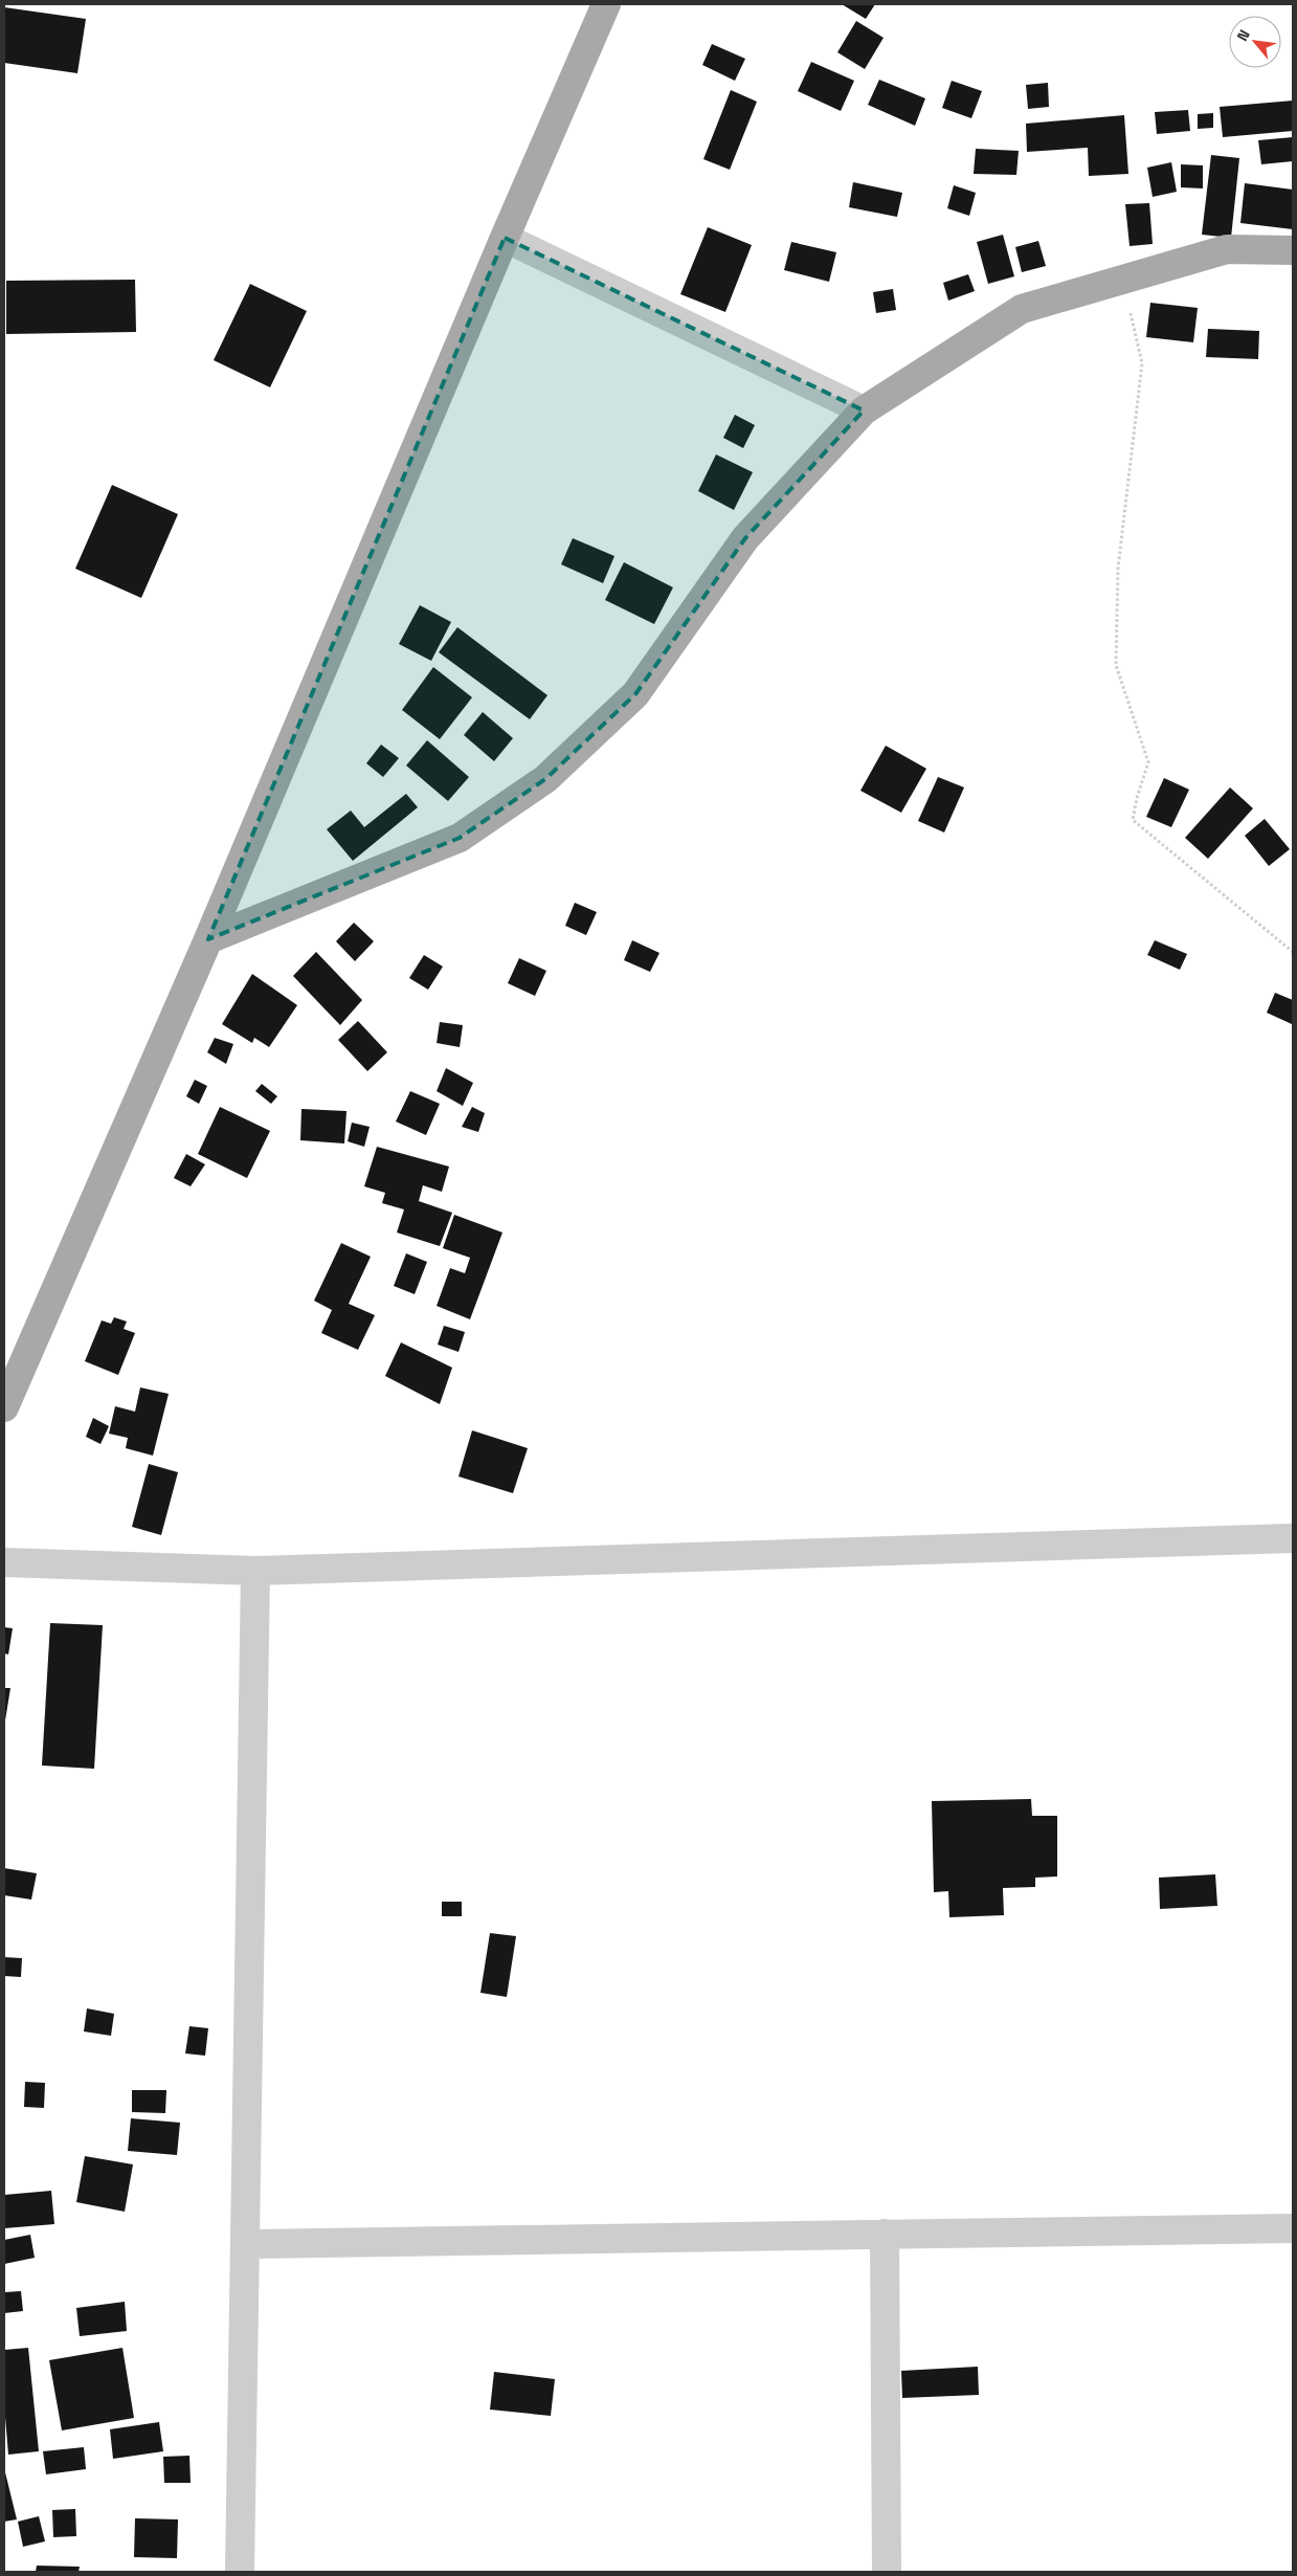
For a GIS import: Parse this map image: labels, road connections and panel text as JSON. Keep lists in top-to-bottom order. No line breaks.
{"north":"top left"}
